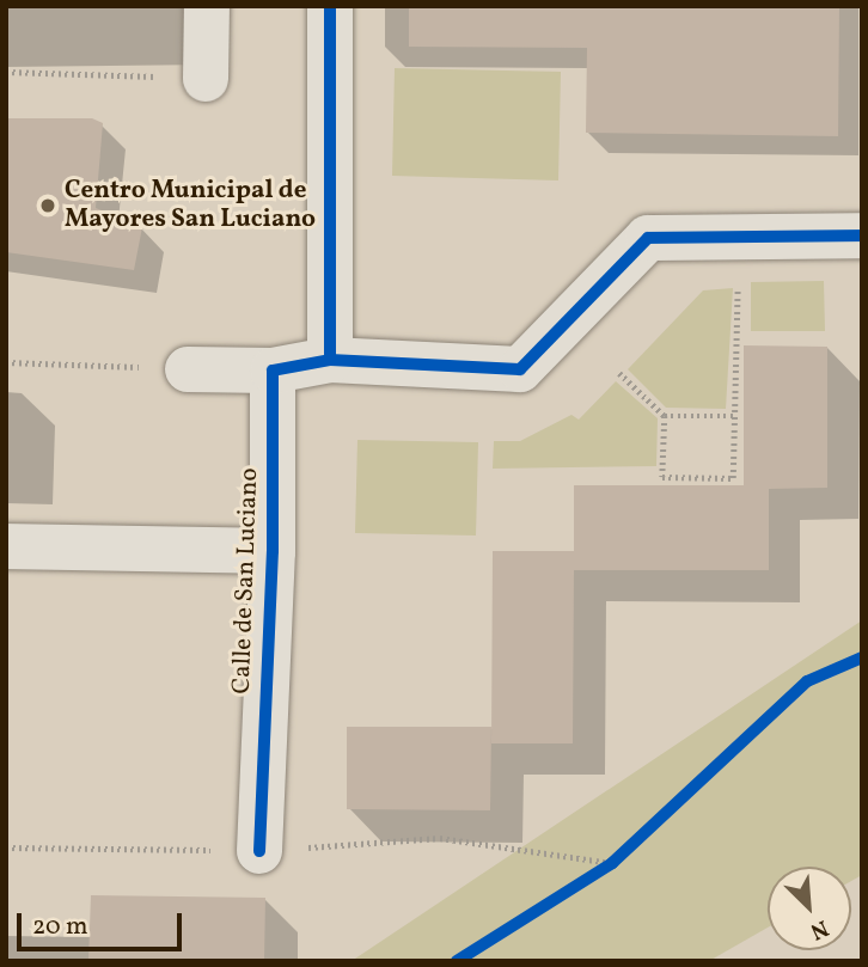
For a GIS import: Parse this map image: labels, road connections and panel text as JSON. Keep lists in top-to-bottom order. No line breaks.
{"streets":{"street":["Calle de San Luciano"]},"places":["Centro Municipal de Mayores San Luciano"],"scale_bar":"20 m","north":"bottom right"}
